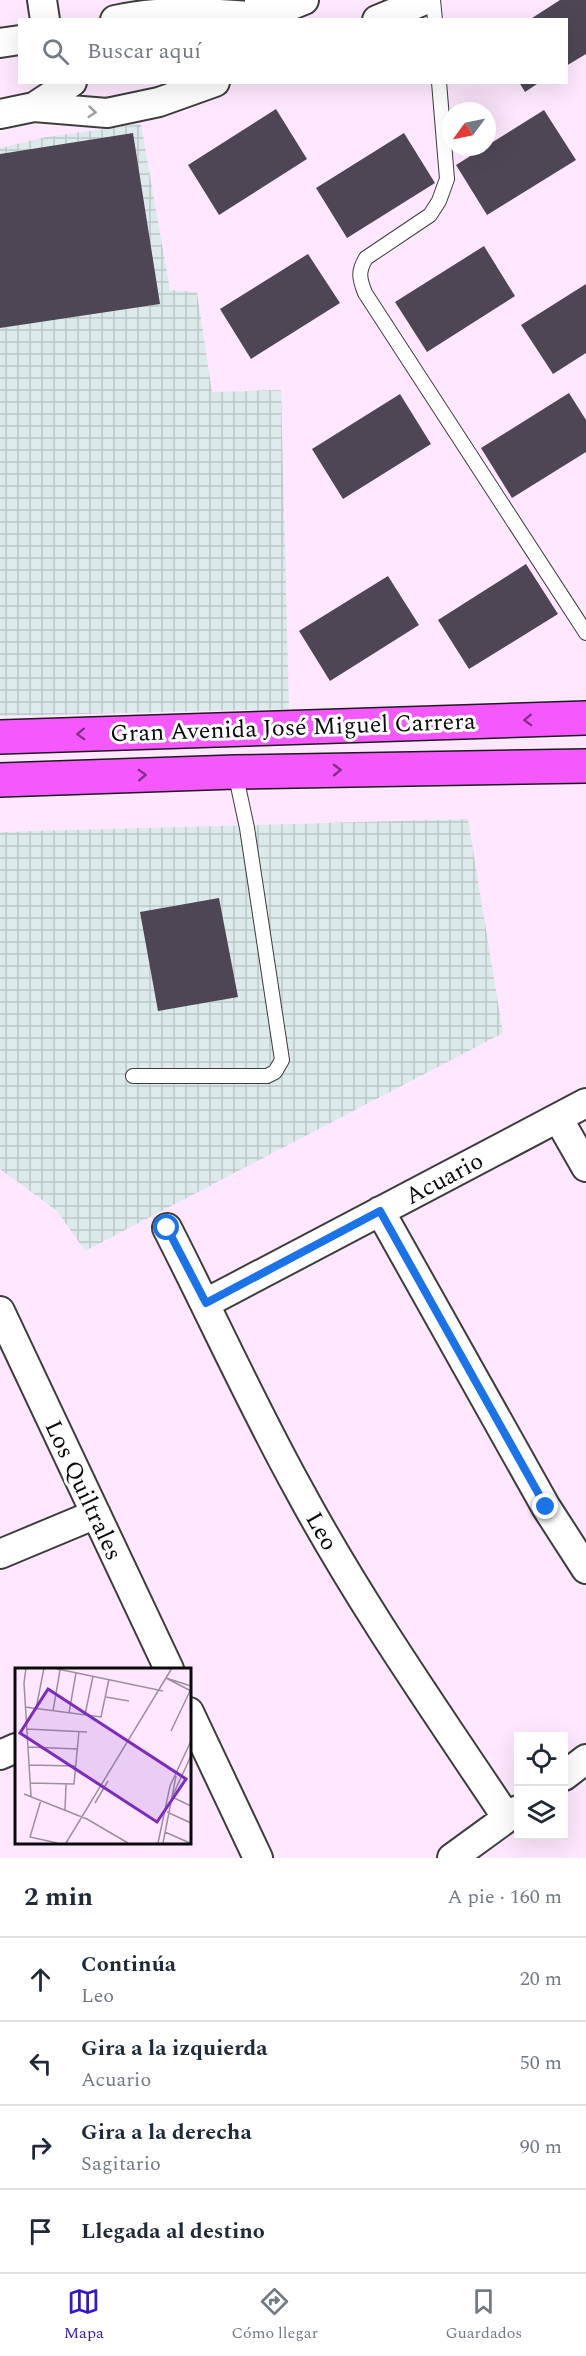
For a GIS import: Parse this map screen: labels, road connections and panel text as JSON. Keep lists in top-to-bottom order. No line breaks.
{"streets":{"main road":["Gran Avenida José Miguel Carrera"],"street":["Acuario","Los Quiltrales","Leo"]},"crossings":[["Acuario","Leo"]],"north":"bottom left","page":{"search":"Buscar aquí","heading":["2 min","A pie · 160 m"],"list":[["Continúa","Leo","20 m"],["Gira a la izquierda","Acuario","50 m"],["Gira a la derecha","Sagitario","90 m"],"Llegada al destino"],"nav":["Mapa","Cómo llegar","Guardados"]}}
